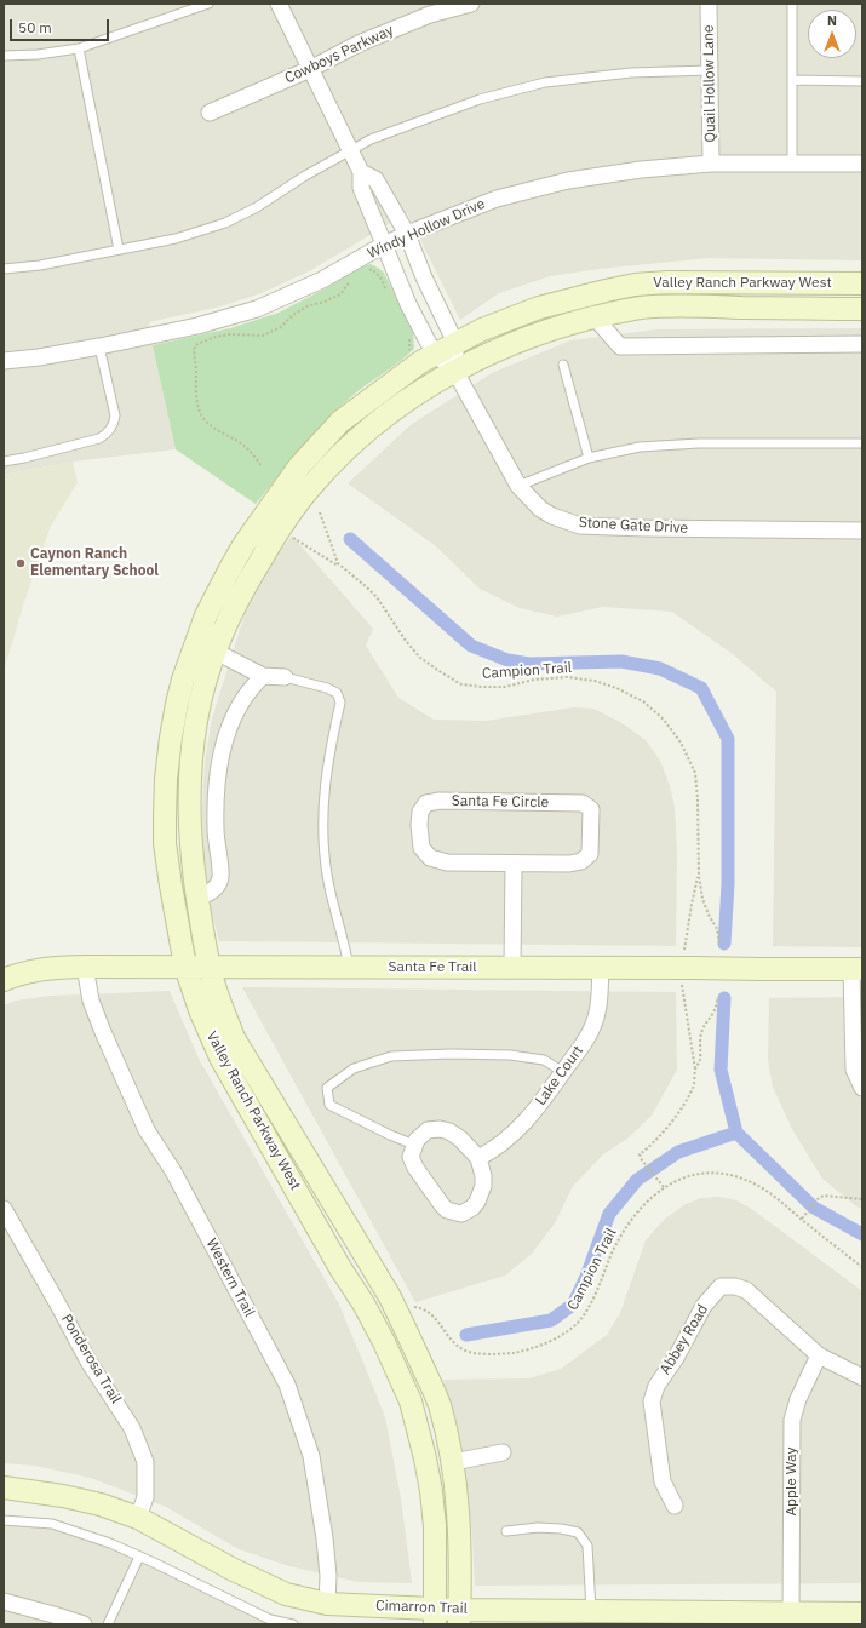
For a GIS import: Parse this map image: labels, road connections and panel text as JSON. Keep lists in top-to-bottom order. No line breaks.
{"streets":{"main road":["Valley Ranch Parkway West","Santa Fe Trail","Cimarron Trail"],"street":["Cowboys Parkway","Quail Hollow Lane","Windy Hollow Drive","Stone Gate Drive","Santa Fe Circle","Lake Court","Western Trail","Abbey Road","Ponderosa Trail","Apple Way"],"path":["Campion Trail"]},"crossings":[["Cowboys Parkway","Stone Gate Drive"],["Quail Hollow Lane","Windy Hollow Drive"],["Windy Hollow Drive","Stone Gate Drive"],["Valley Ranch Parkway West","Stone Gate Drive"],["Valley Ranch Parkway West","Santa Fe Trail"],["Valley Ranch Parkway West","Cimarron Trail"],["Santa Fe Trail","Lake Court"],["Santa Fe Trail","Western Trail"],["Western Trail","Cimarron Trail"],["Abbey Road","Apple Way"],["Ponderosa Trail","Cimarron Trail"],["Apple Way","Cimarron Trail"]],"places":["Caynon Ranch Elementary School"],"scale_bar":"50 m","north":"top"}
